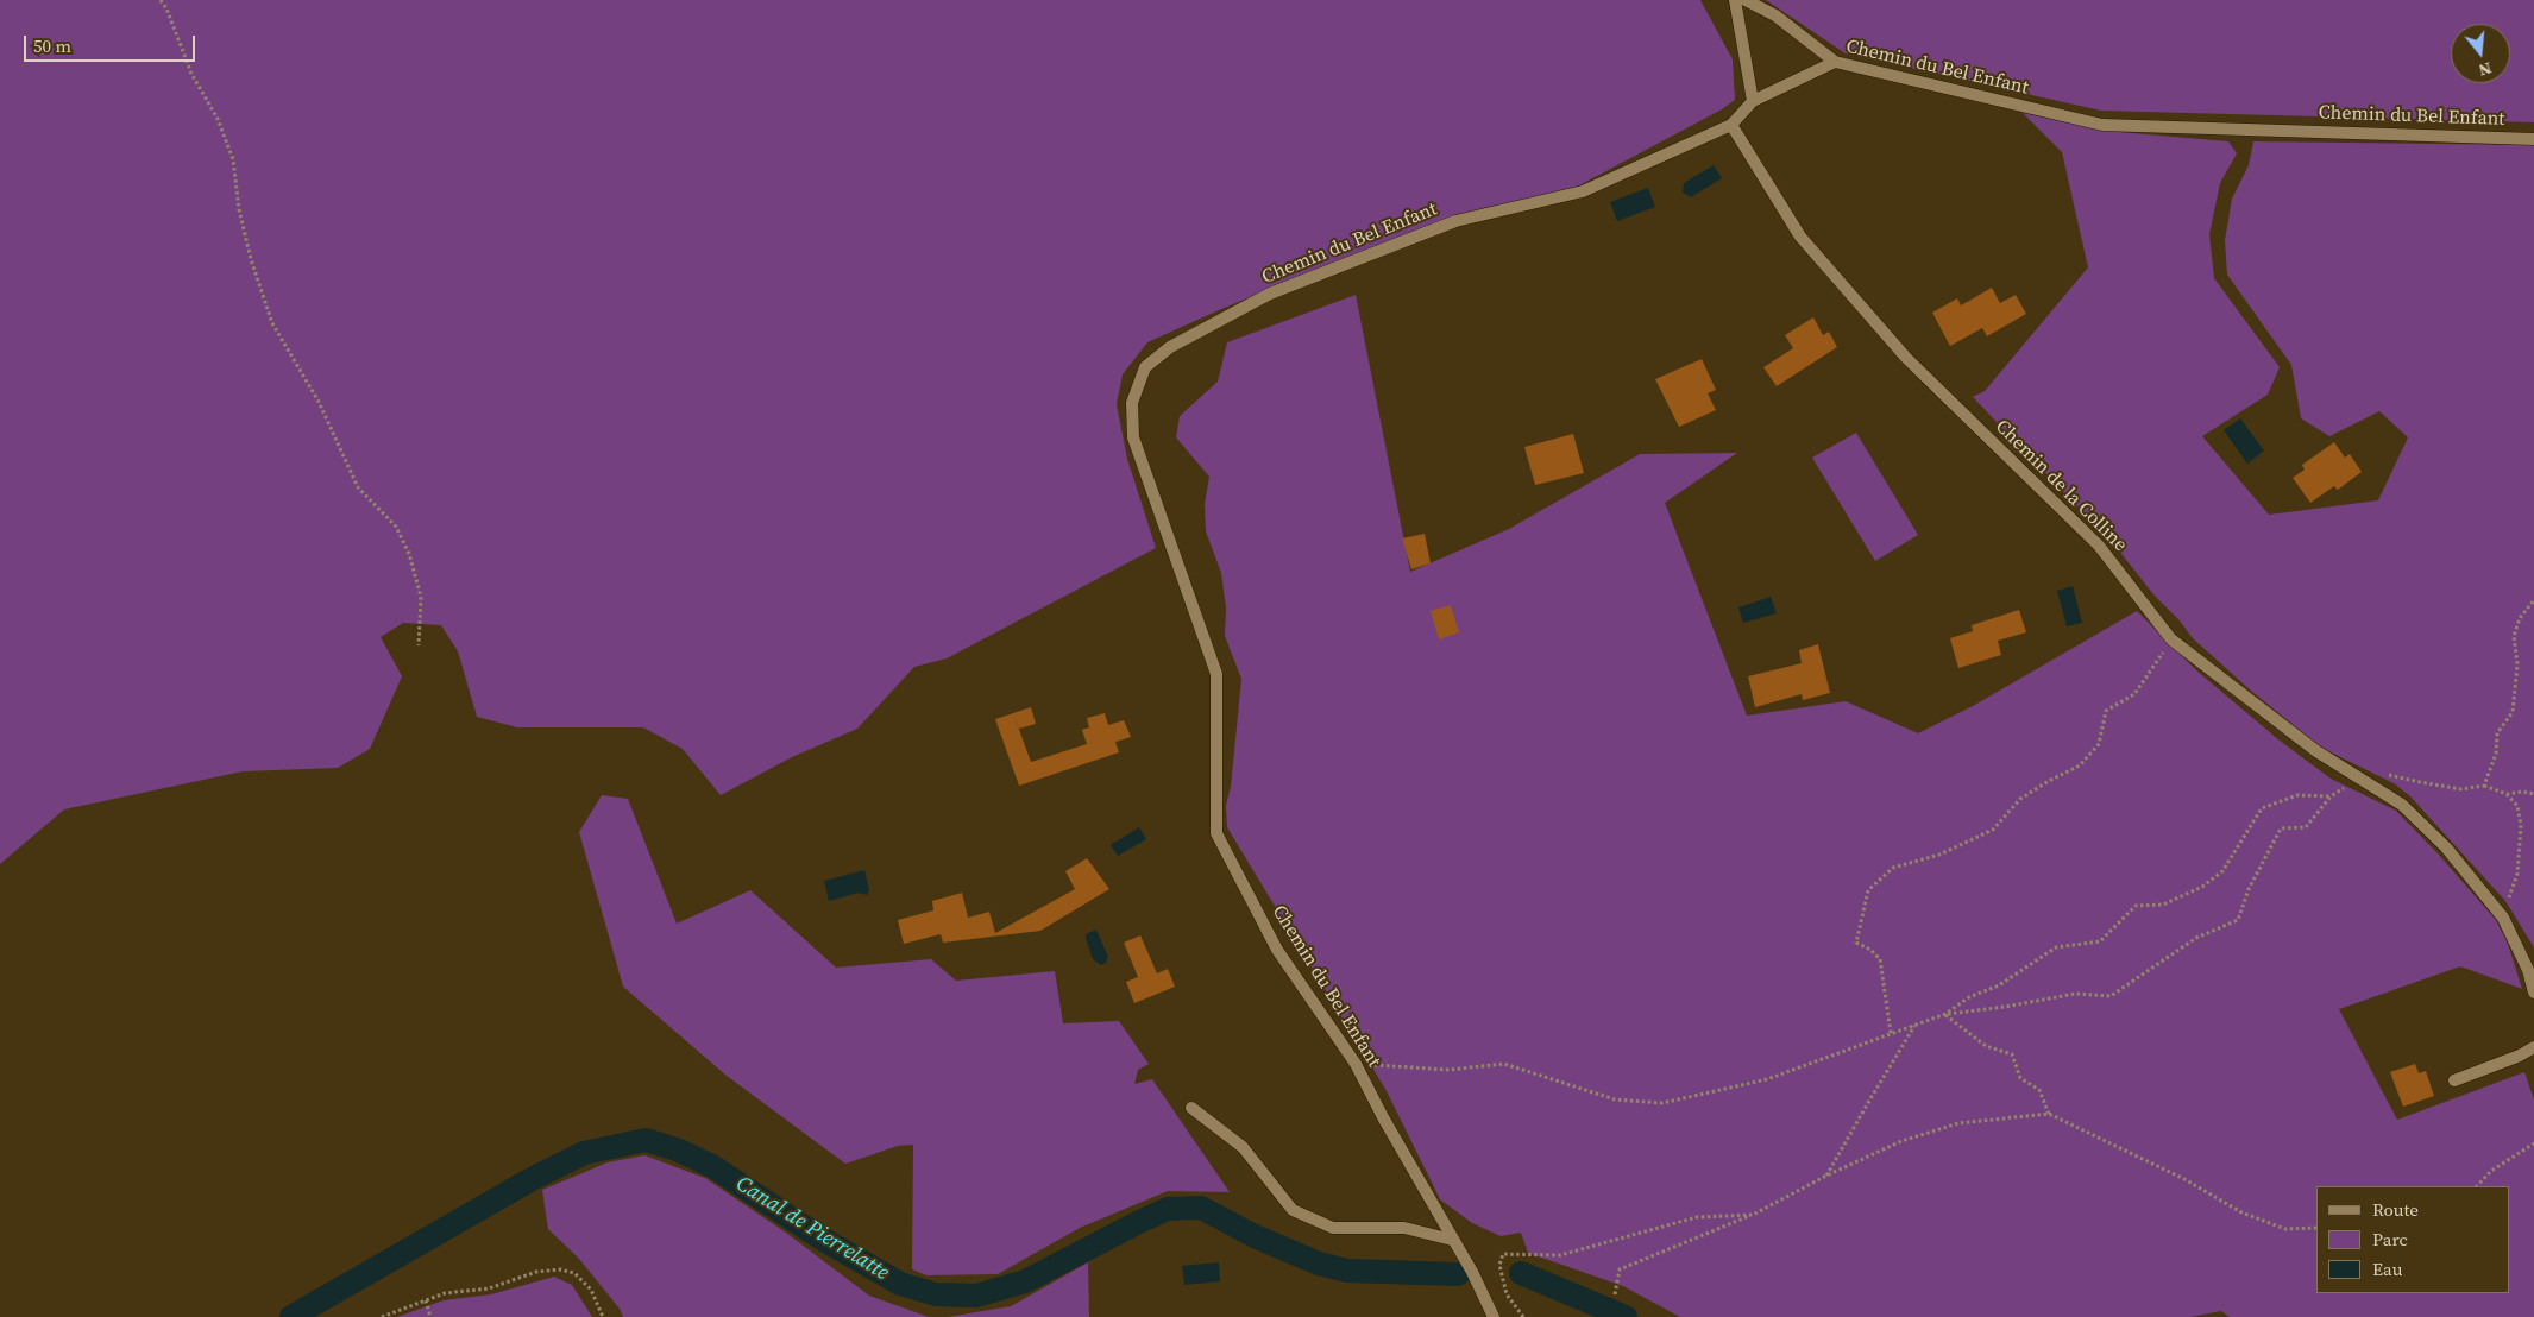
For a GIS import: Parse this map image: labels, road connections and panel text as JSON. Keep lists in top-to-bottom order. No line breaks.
{"streets":{"street":["Chemin du Bel Enfant","Chemin de la Colline"]},"crossings":[["Chemin du Bel Enfant","Chemin de la Colline"]],"water":["Canal de Pierrelatte"],"legend":["Route","Parc","Eau"],"scale_bar":"50 m","north":"bottom"}
